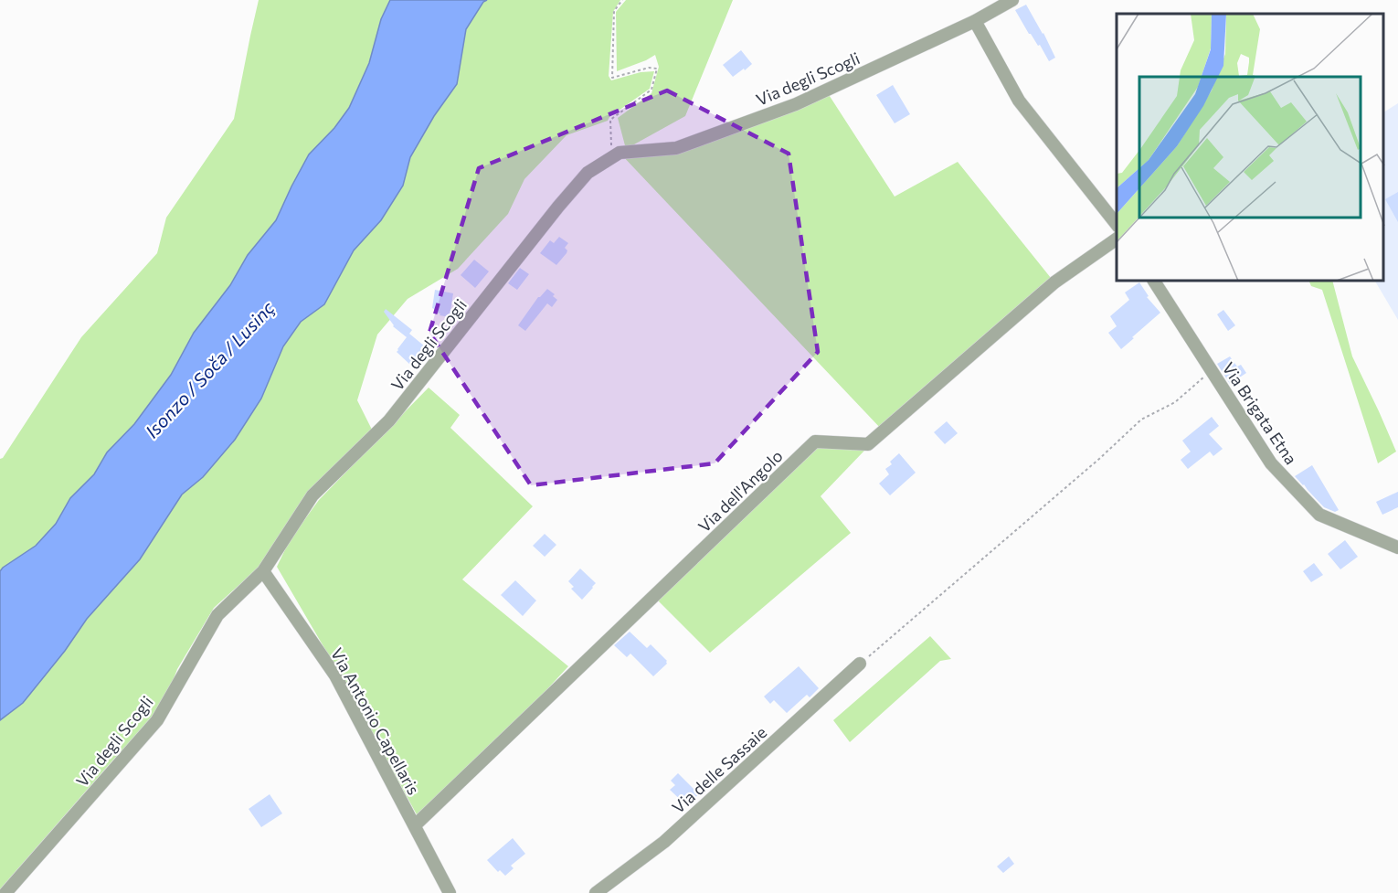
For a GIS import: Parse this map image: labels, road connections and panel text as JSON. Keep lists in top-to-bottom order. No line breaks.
{"streets":{"street":["Via degli Scogli","Via Brigata Etna","Via dell'Angolo","Via Antonio Capellaris","Via delle Sassaie"]},"crossings":[["Via degli Scogli","Via Antonio Capellaris"],["Via dell'Angolo","Via Antonio Capellaris"]],"water":["Isonzo / Soča / Lusinç"]}
